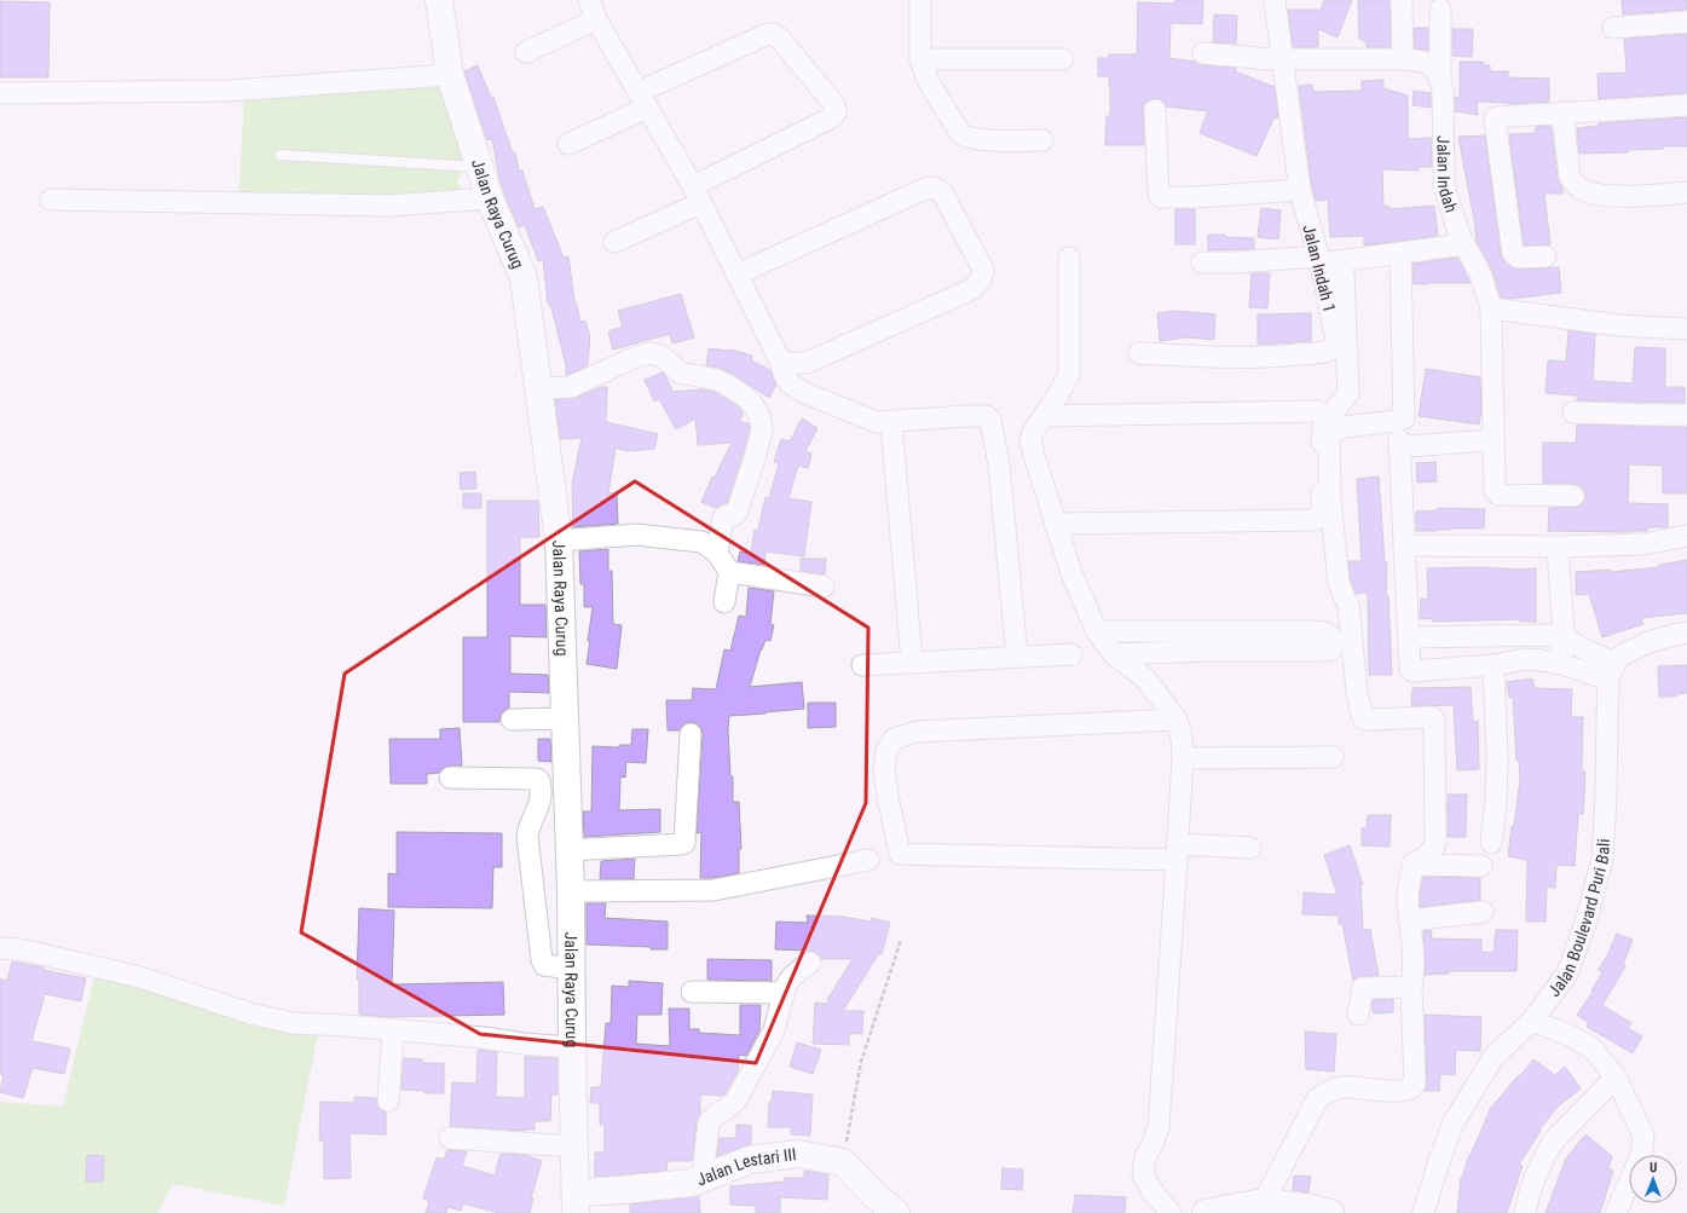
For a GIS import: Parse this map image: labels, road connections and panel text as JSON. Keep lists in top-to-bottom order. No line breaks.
{"streets":{"main road":["Jalan Raya Curug","Jalan Lestari III"],"street":["Jalan Indah","Jalan Indah 1","Jalan Boulevard Puri Bali"]},"crossings":[["Jalan Raya Curug","Jalan Lestari III"]],"north":"top"}
